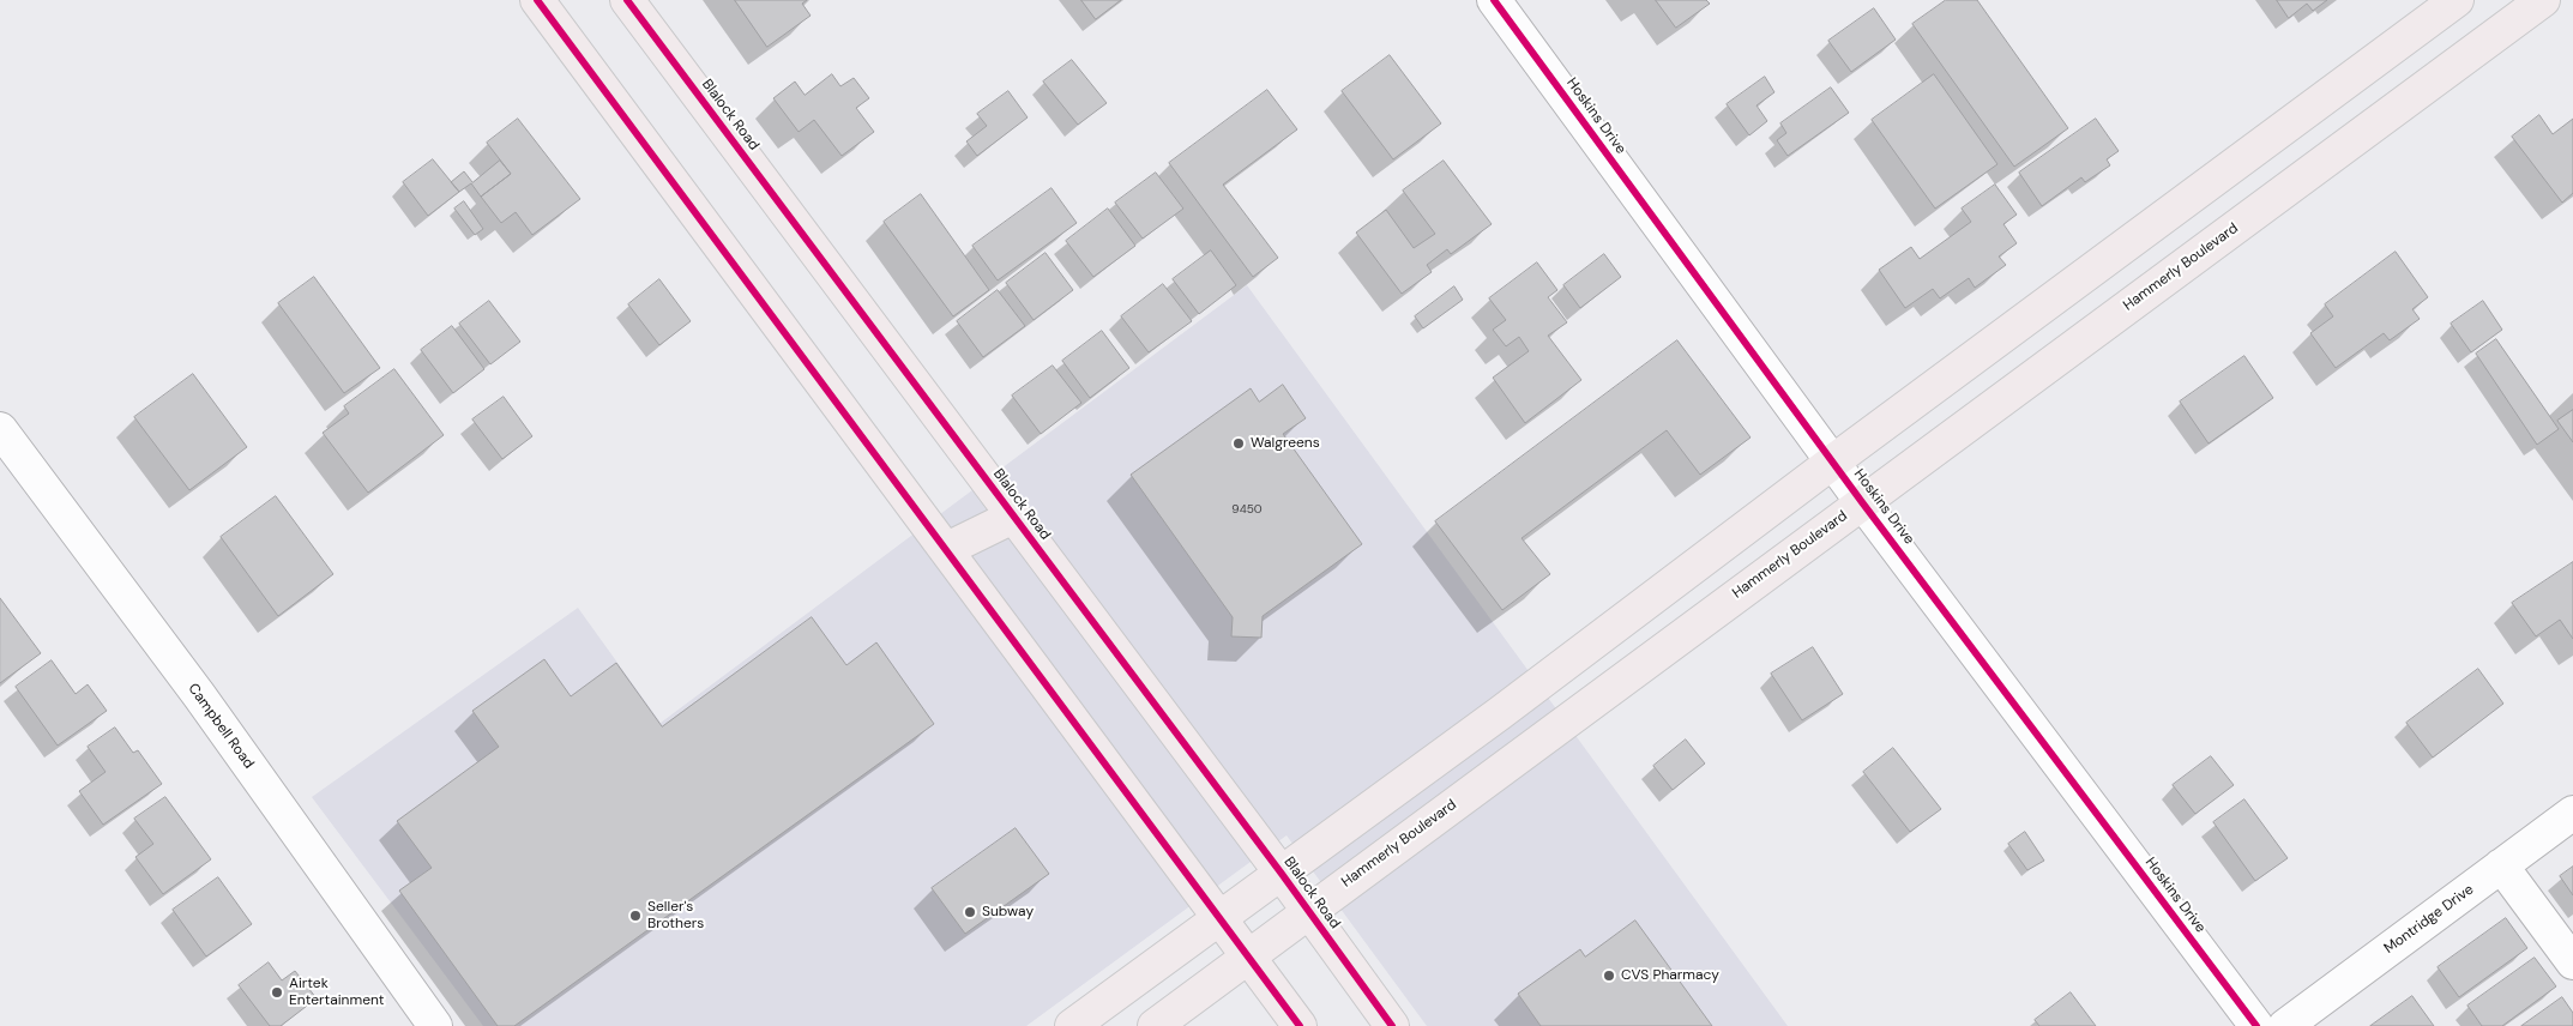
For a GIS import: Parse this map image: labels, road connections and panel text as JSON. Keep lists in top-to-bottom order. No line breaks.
{"streets":{"main road":["Blalock Road","Hammerly Boulevard"],"street":["Hoskins Drive","Campbell Road","Montridge Drive"]},"crossings":[["Blalock Road","Hammerly Boulevard"],["Hoskins Drive","Hammerly Boulevard"]],"places":["Walgreens","Subway","Seller's Brothers","CVS Pharmacy","Airtek Entertainment"],"house_numbers":["9450"]}
